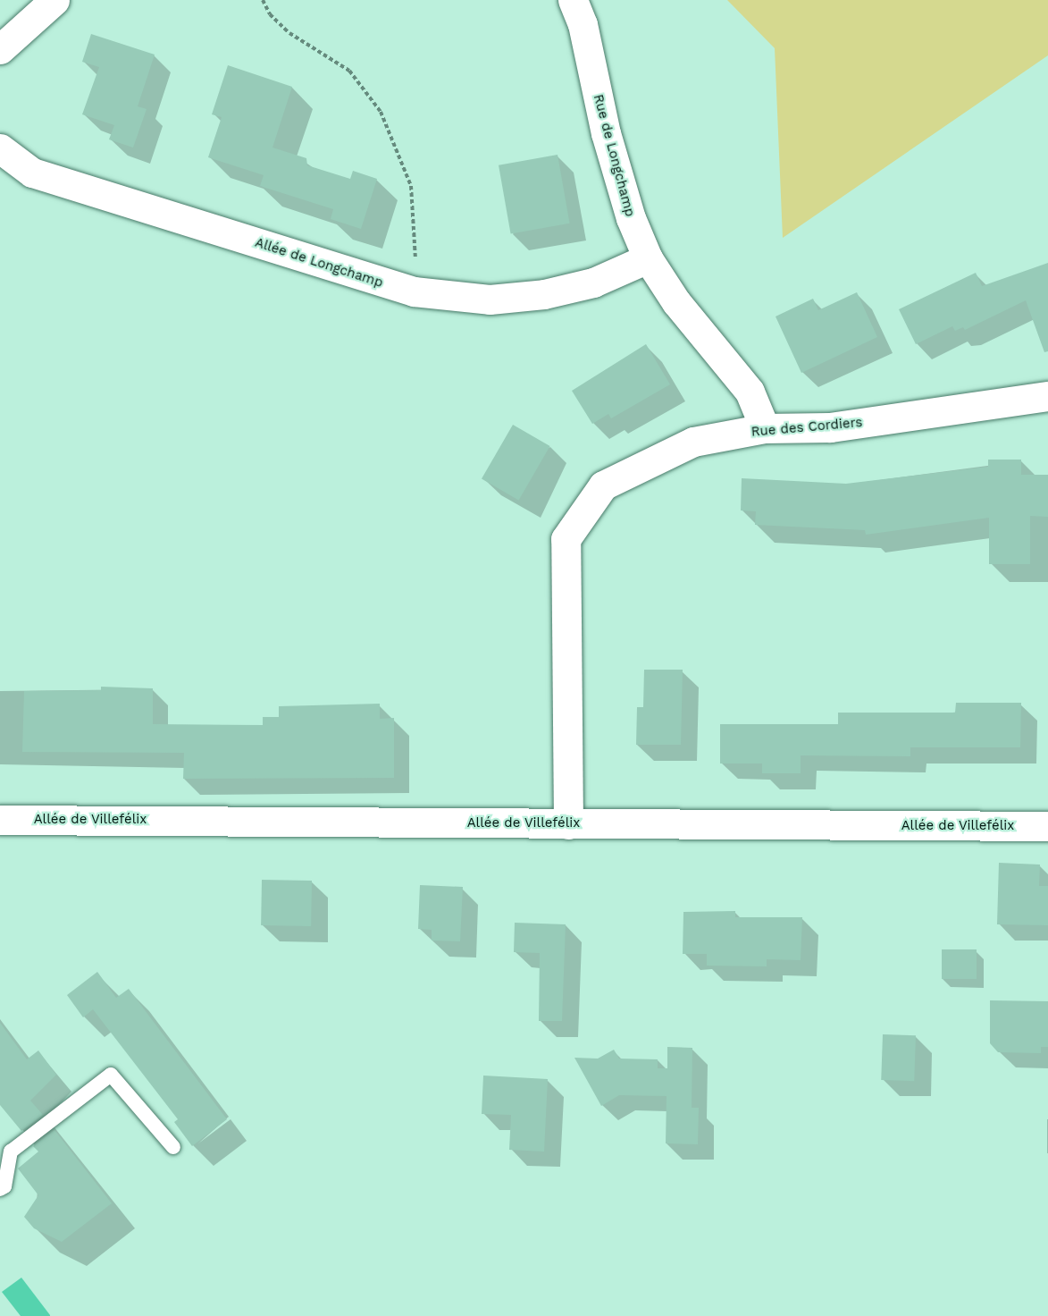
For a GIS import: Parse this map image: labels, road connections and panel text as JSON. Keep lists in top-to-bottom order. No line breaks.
{"streets":{"street":["Rue de Longchamp","Allée de Longchamp","Rue des Cordiers","Allée de Villefélix"]},"crossings":[["Rue de Longchamp","Allée de Longchamp"],["Rue de Longchamp","Rue des Cordiers"],["Rue des Cordiers","Allée de Villefélix"]]}
